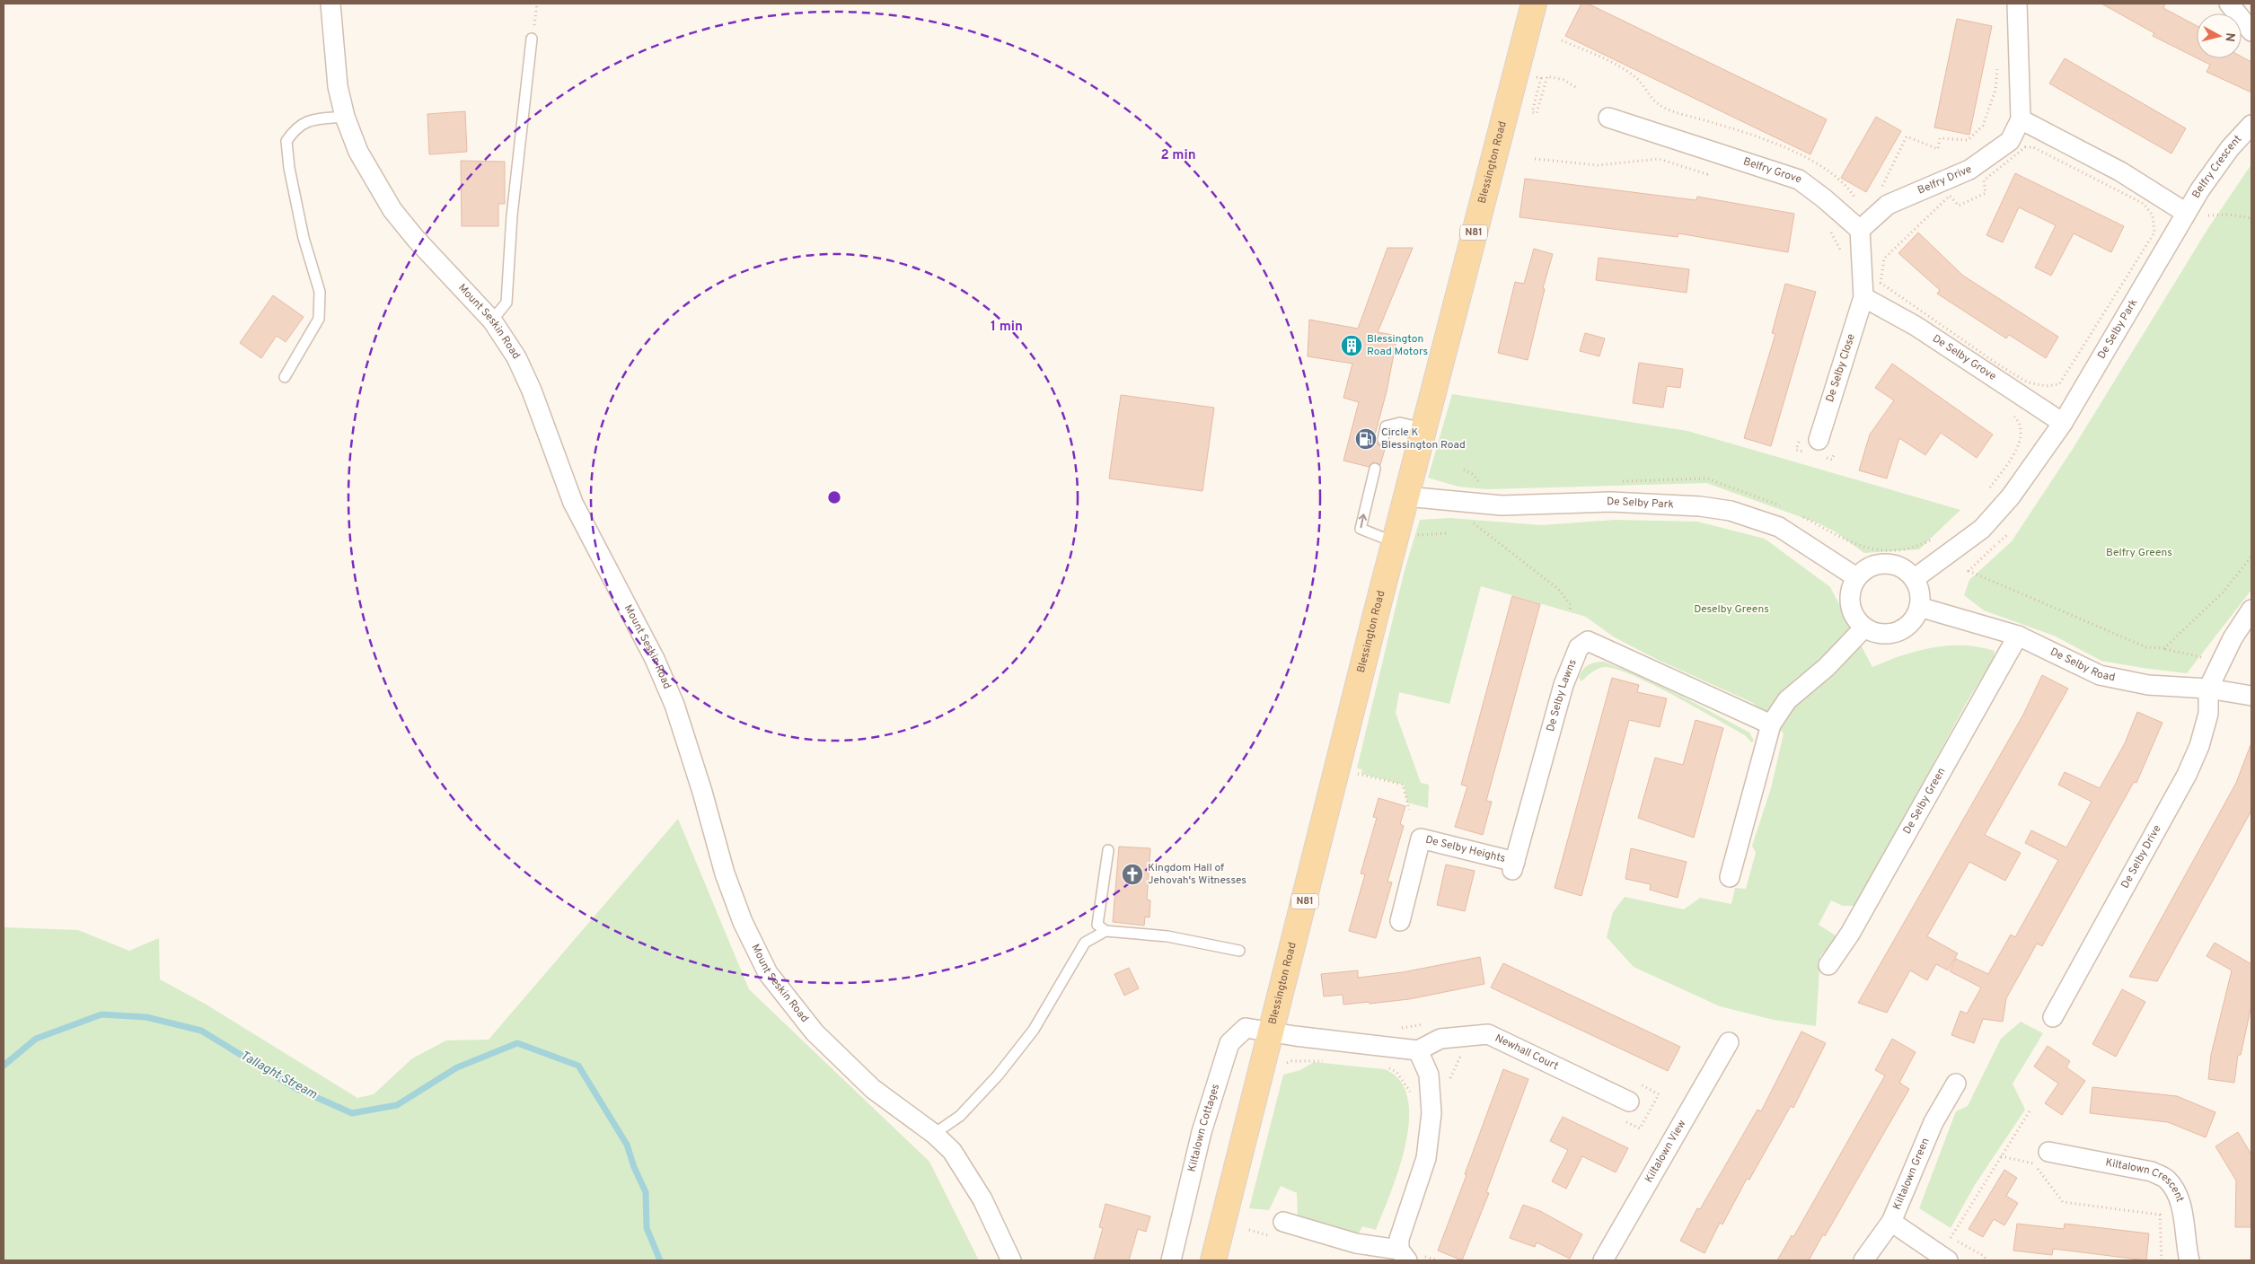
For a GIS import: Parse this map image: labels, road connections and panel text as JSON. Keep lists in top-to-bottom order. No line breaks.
{"streets":{"main road":["Blessington Road","N81"],"street":["Belfry Crescent","Belfry Grove","Belfry Drive","Mount Seskin Road","De Selby Park","De Selby Grove","De Selby Close","De Selby Road","De Selby Lawns","De Selby Green","De Selby Heights","De Selby Drive","Newhall Court","Kiltalown Cottages","Kiltalown View","Kiltalown Green","Kiltalown Crescent"]},"crossings":[["Blessington Road","De Selby Park"],["Blessington Road","Kiltalown Cottages"],["Belfry Crescent","De Selby Park"],["Belfry Grove","Belfry Drive"],["De Selby Park","De Selby Grove"],["De Selby Park","De Selby Road"],["De Selby Grove","De Selby Close"],["De Selby Road","De Selby Green"],["De Selby Road","De Selby Drive"],["De Selby Lawns","De Selby Heights"]],"water":["Tallaght Stream"],"parks":["Belfry Greens","Deselby Greens"],"places":{"building":["Blessington Road Motors"],"fuel station":["Circle K Blessington Road"],"church":["Kingdom Hall of Jehovah's Witnesses"]},"north":"right","rings":["2 min","1 min"]}
